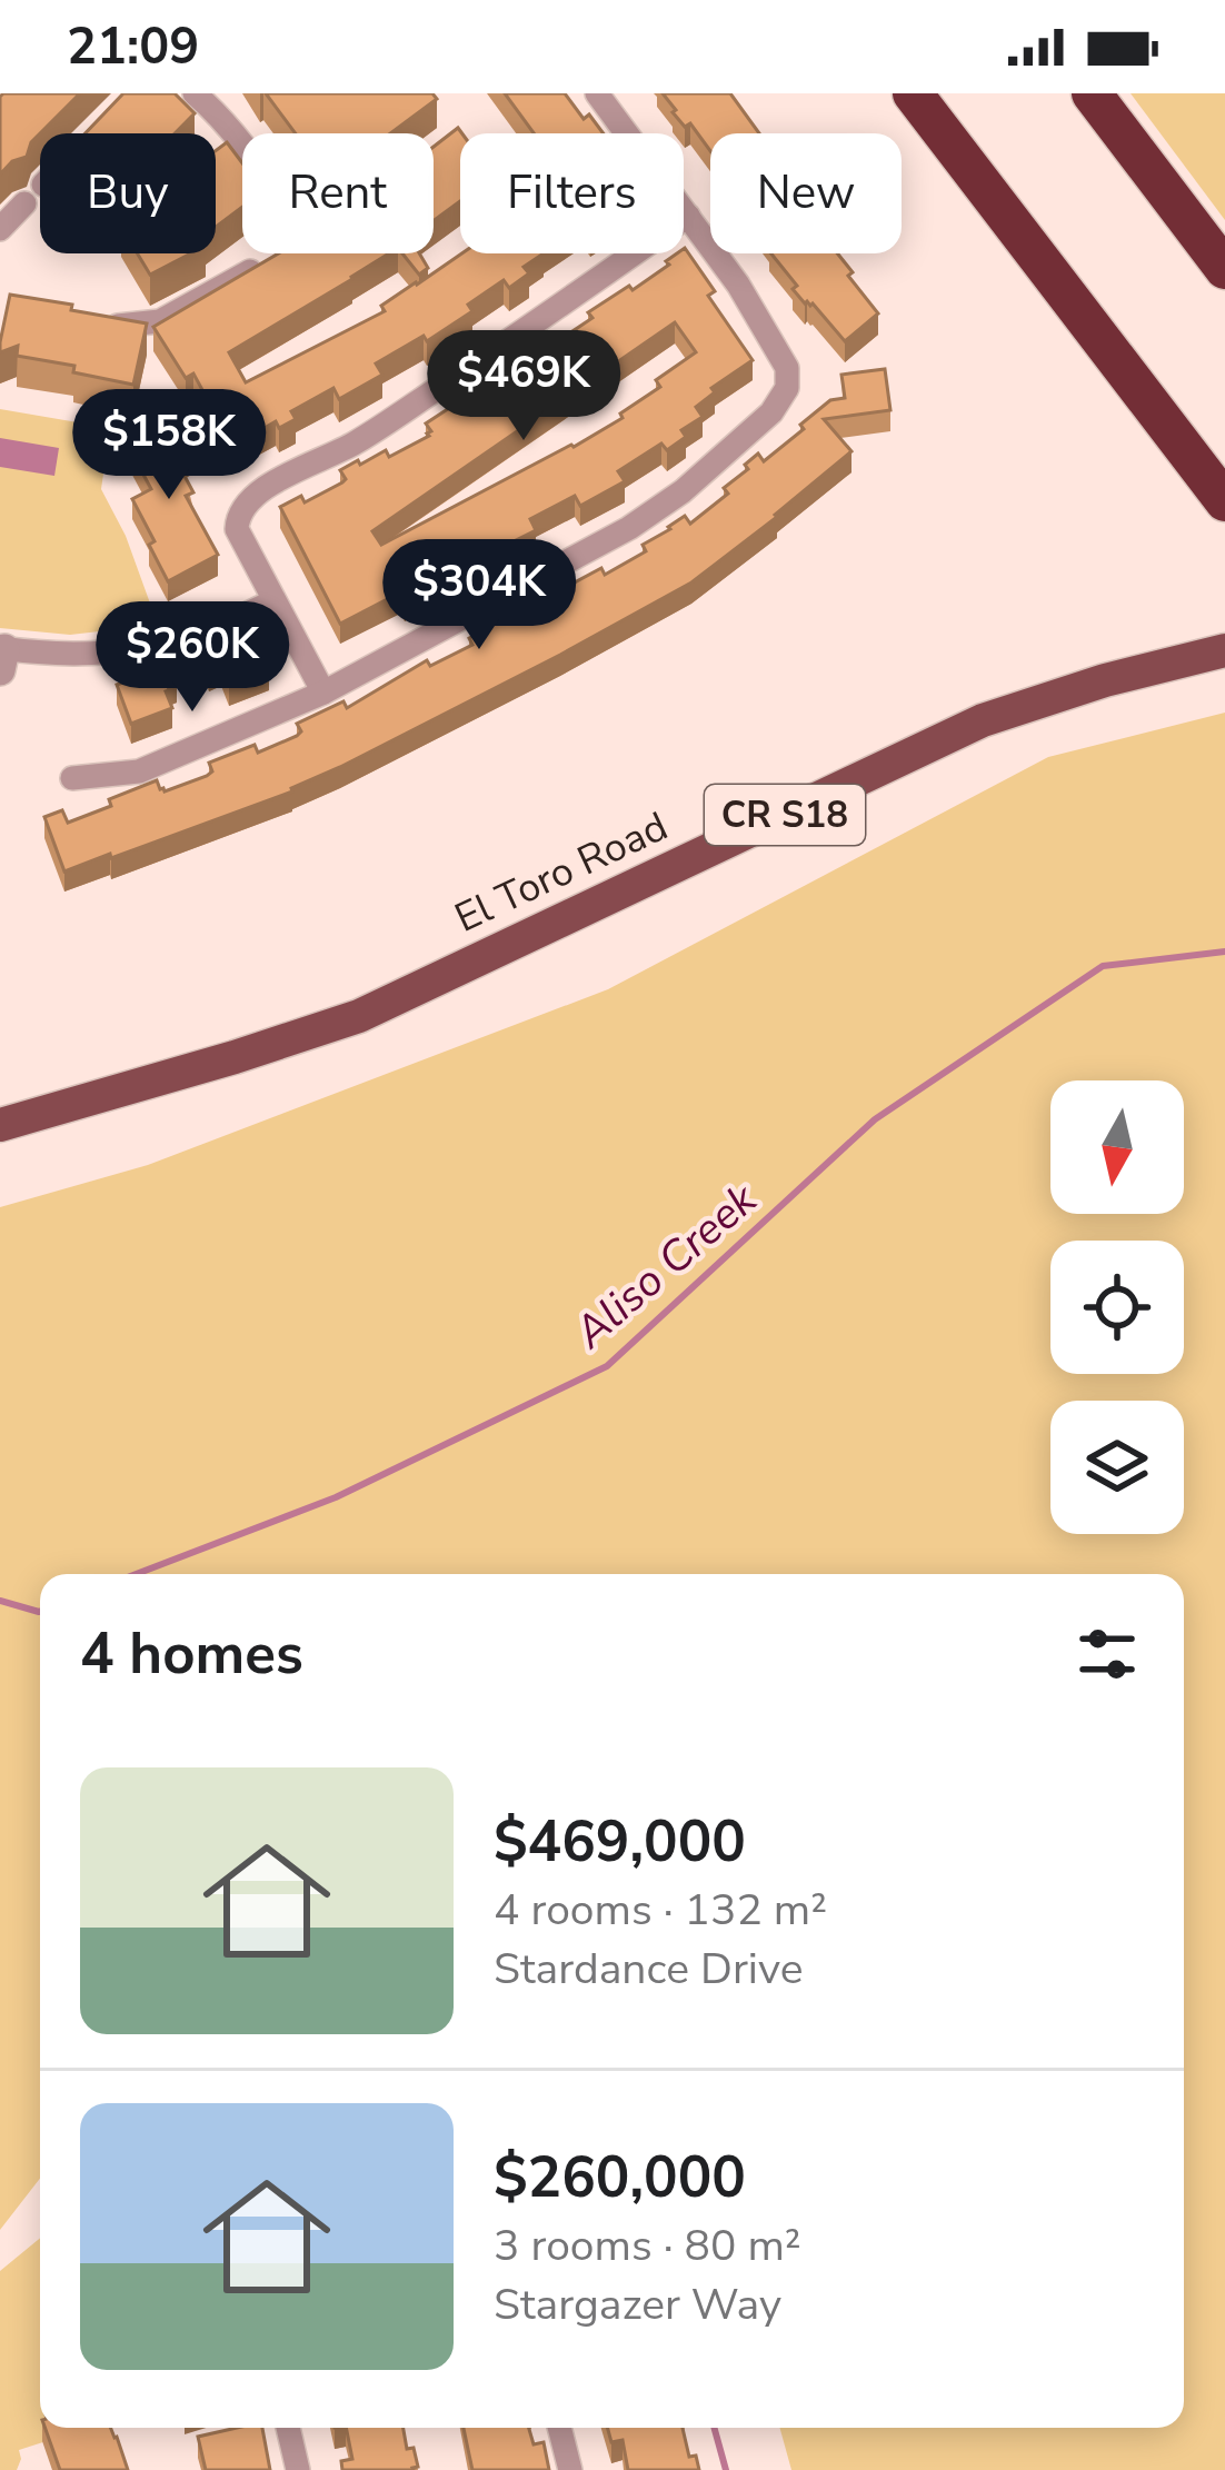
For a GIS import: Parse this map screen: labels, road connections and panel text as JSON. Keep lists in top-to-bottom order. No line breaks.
{"streets":{"main road":["CR S18","El Toro Road"]},"water":["Aliso Creek"],"north":"bottom","page":{"status":"21:09","chip":["Buy","Rent","Filters","New"],"price":["$469K","$158K","$304K","$260K"],"heading":"4 homes","list":[{"name":"$469,000","note":"4 rooms · 132 m² · Stardance Drive"},{"name":"$260,000","note":"3 rooms · 80 m² · Stargazer Way"}]}}
